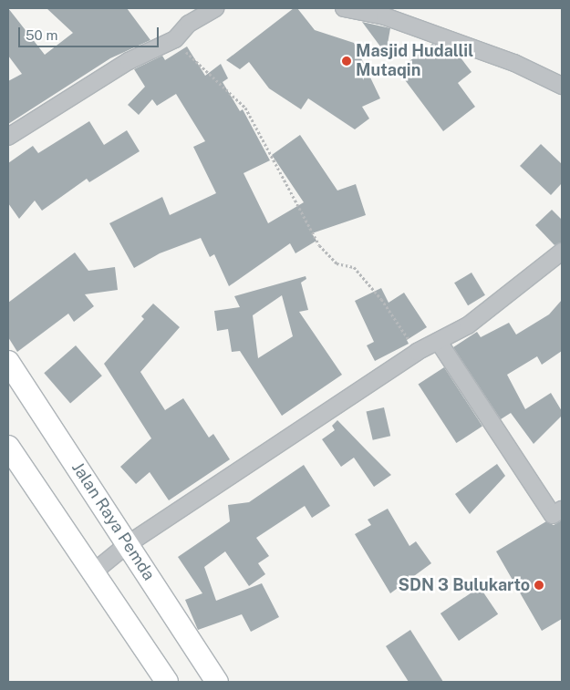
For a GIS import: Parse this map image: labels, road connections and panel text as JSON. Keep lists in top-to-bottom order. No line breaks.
{"streets":{"street":["Jalan Raya Pemda"]},"places":["Masjid Hudallil Mutaqin","SDN 3 Bulukarto"],"scale_bar":"50 m"}
